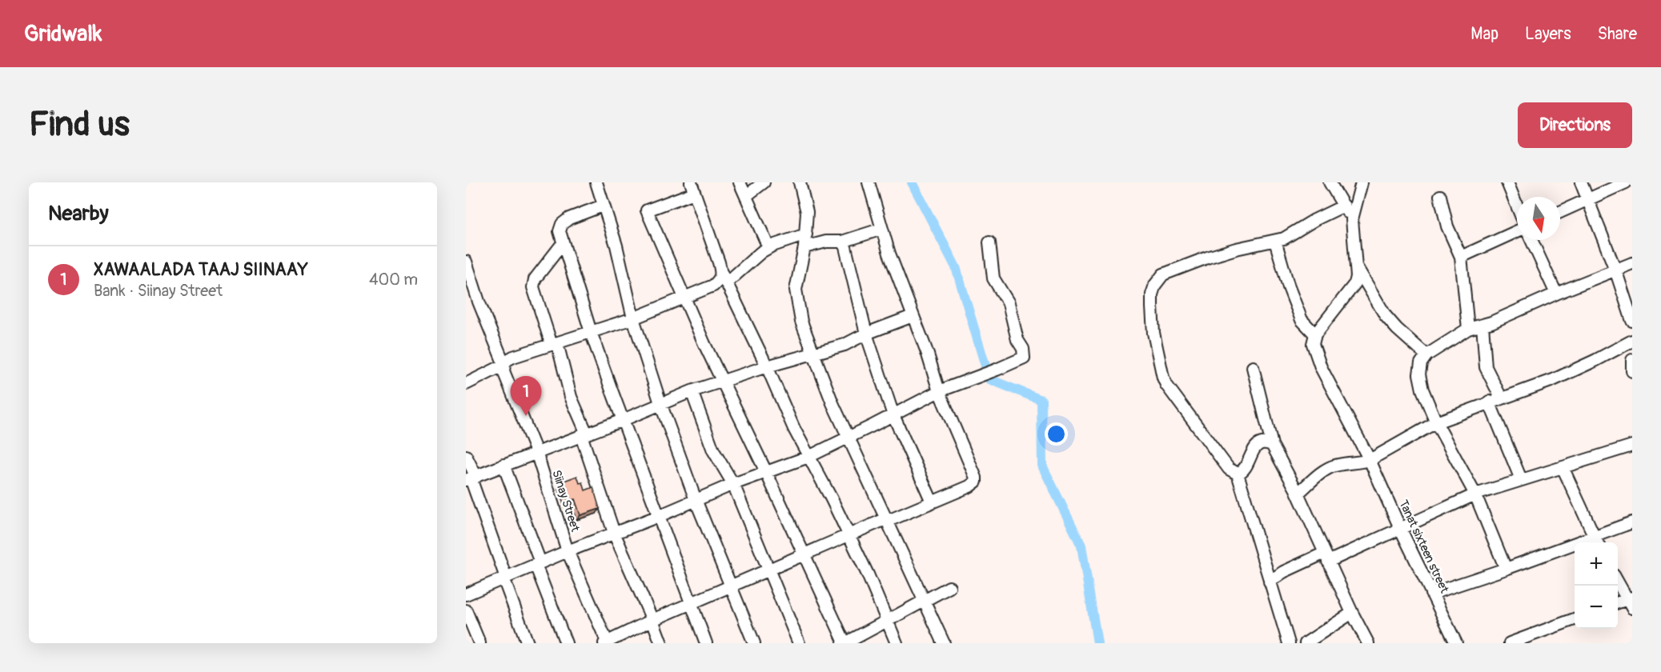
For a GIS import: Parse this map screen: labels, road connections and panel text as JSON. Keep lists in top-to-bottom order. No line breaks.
{"streets":{"street":["Siinay Street","Tanat sixteen street"]},"north":"bottom","page":{"header":"Gridwalk","nav":["Map","Layers","Share"],"buttons":"Directions","title":"Find us","heading":"Nearby","list":[{"mark":"1","name":"XAWAALADA TAAJ SIINAAY","note":"Bank · Siinay Street","value":"400 m"}],"pins":"1","map_buttons":["+","−"]}}
